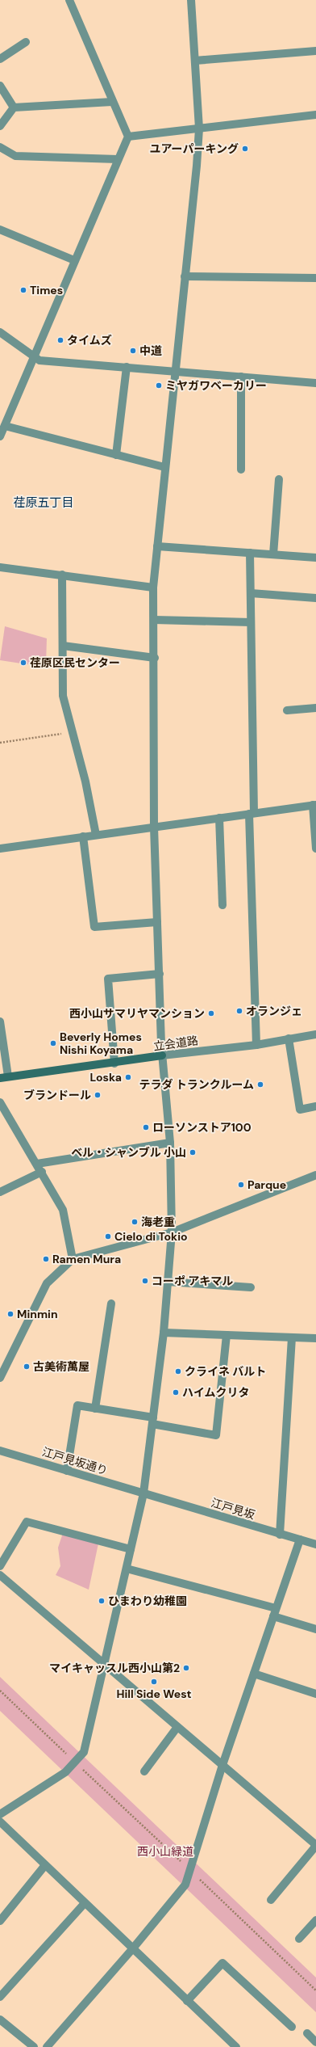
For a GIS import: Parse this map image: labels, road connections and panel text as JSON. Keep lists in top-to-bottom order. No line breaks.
{"streets":{"street":["立会道路","江戸見坂通り","江戸見坂"]},"crossings":[["江戸見坂通り","江戸見坂"]],"districts":["荏原五丁目"],"parks":["西小山緑道"],"places":["ユアーパーキング","Times","タイムズ","中道","ミヤガワベーカリー","荏原区民センター","オランジェ","西小山サマリヤマンション","Beverly Homes Nishi Koyama","Loska","テラダ トランクルーム","ブランドール","ローソンストア100","ベル・シャンブル 小山","Parque","海老重","Cielo di Tokio","Ramen Mura","コーポ アキマル","Minmin","古美術萬屋","クライネ バルト","ハイムクリタ","ひまわり幼稚園","マイキャッスル西小山第2","Hill Side West"]}
